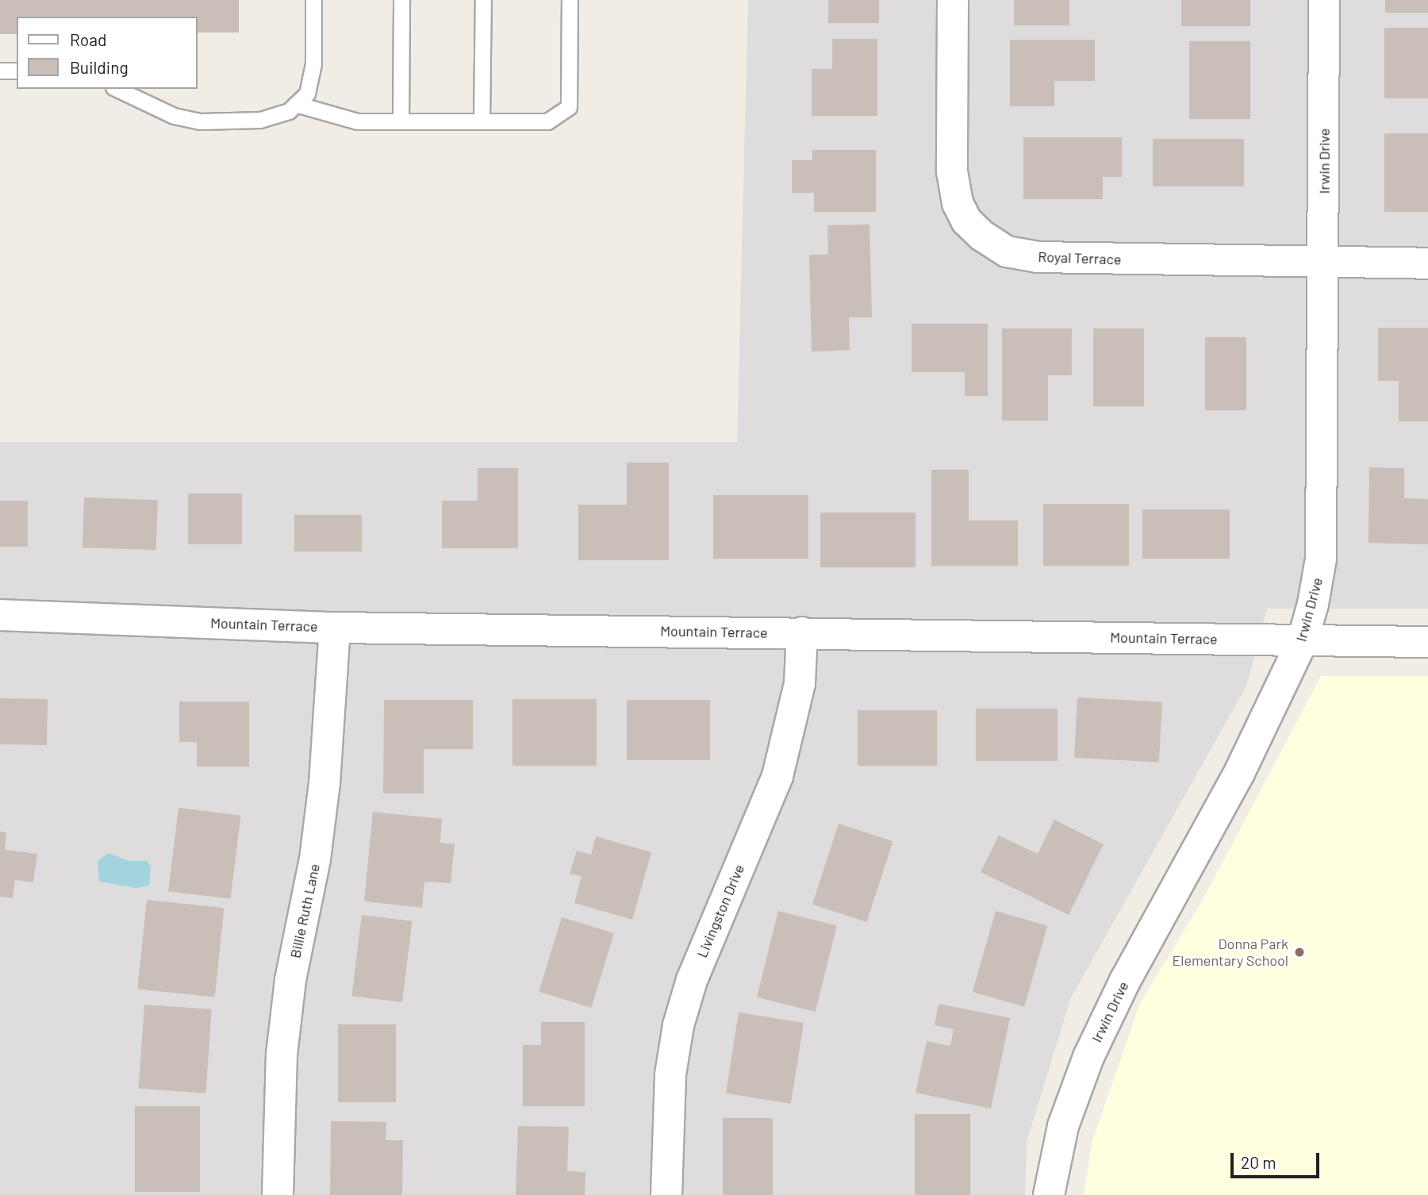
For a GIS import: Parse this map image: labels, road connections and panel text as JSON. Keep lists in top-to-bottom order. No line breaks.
{"streets":{"street":["Irwin Drive","Royal Terrace","Mountain Terrace","Billie Ruth Lane","Livingston Drive"]},"crossings":[["Irwin Drive","Royal Terrace"],["Irwin Drive","Mountain Terrace"],["Mountain Terrace","Billie Ruth Lane"],["Mountain Terrace","Livingston Drive"]],"places":["Donna Park Elementary School"],"legend":["Road","Building"],"scale_bar":"20 m"}
